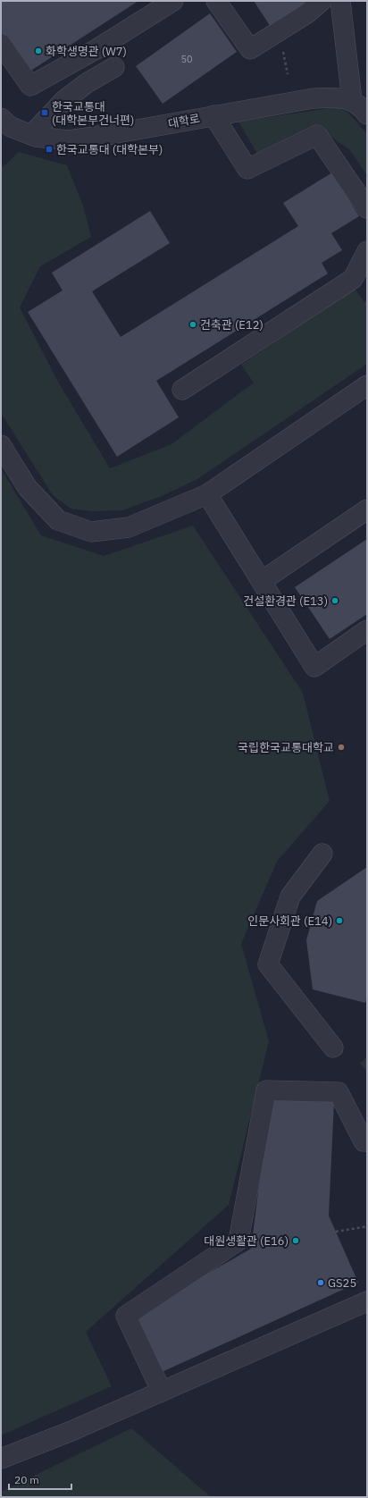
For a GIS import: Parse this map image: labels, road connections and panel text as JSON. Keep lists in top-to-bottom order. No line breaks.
{"streets":{"lane":["대학로"]},"places":{"other":["화학생명관 (W7)","건축관 (E12)","건설환경관 (E13)","국립한국교통대학교","인문사회관 (E14)","대원생활관 (E16)","GS25"],"transit":["한국교통대 (대학본부건너편)","한국교통대 (대학본부)"]},"house_numbers":["50"],"scale_bar":"20 m"}
